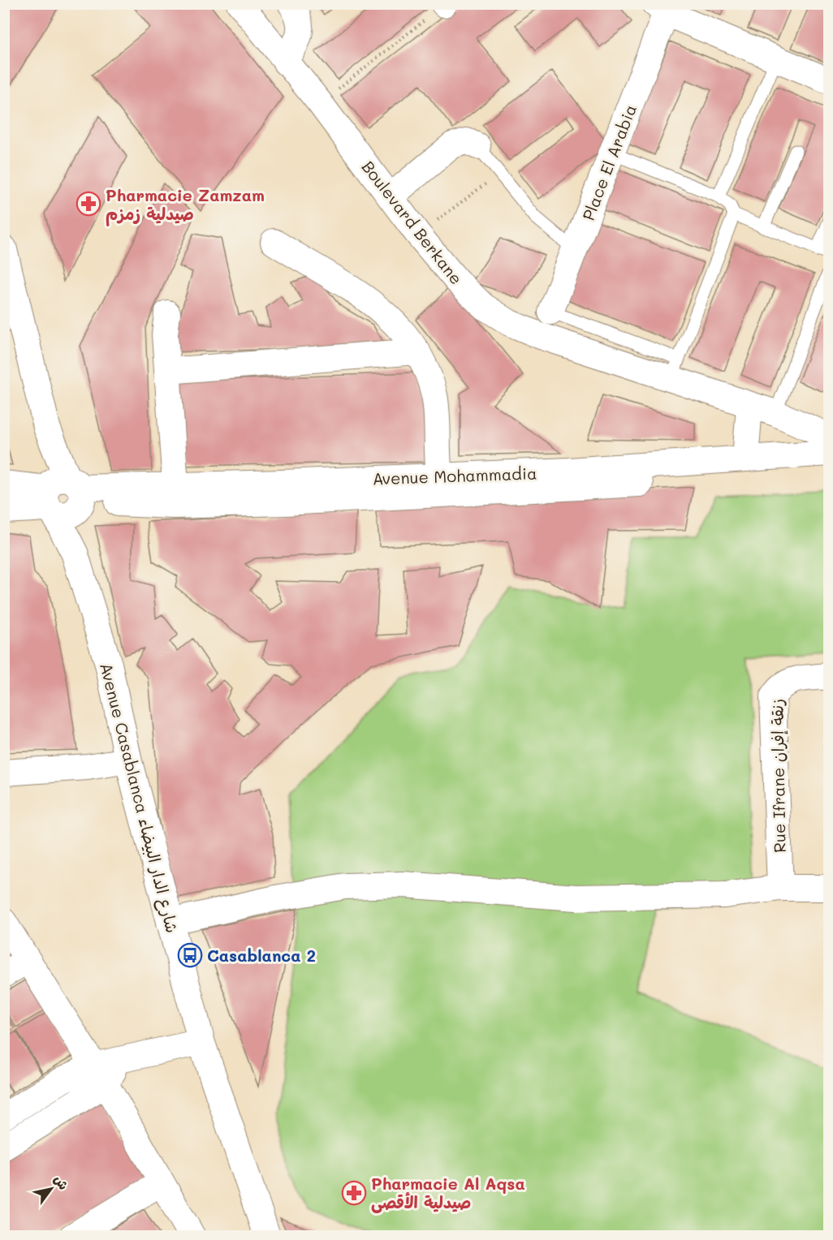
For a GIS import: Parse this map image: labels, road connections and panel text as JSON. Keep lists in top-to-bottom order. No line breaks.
{"streets":{"street":["Place El Arabia","Boulevard Berkane","Avenue Mohammadia","Rue Ifrane زنقة إفران","Avenue Casablanca شارع الدار البيضاء"]},"crossings":[["Avenue Mohammadia","Avenue Casablanca شارع الدار البيضاء"]],"places":{"pharmacy":["Pharmacie Zamzam صيدلية زمزم","Pharmacie Al Aqsa صيدلية الأقصى"],"bus stop":["Casablanca 2"]},"north":"top right"}
